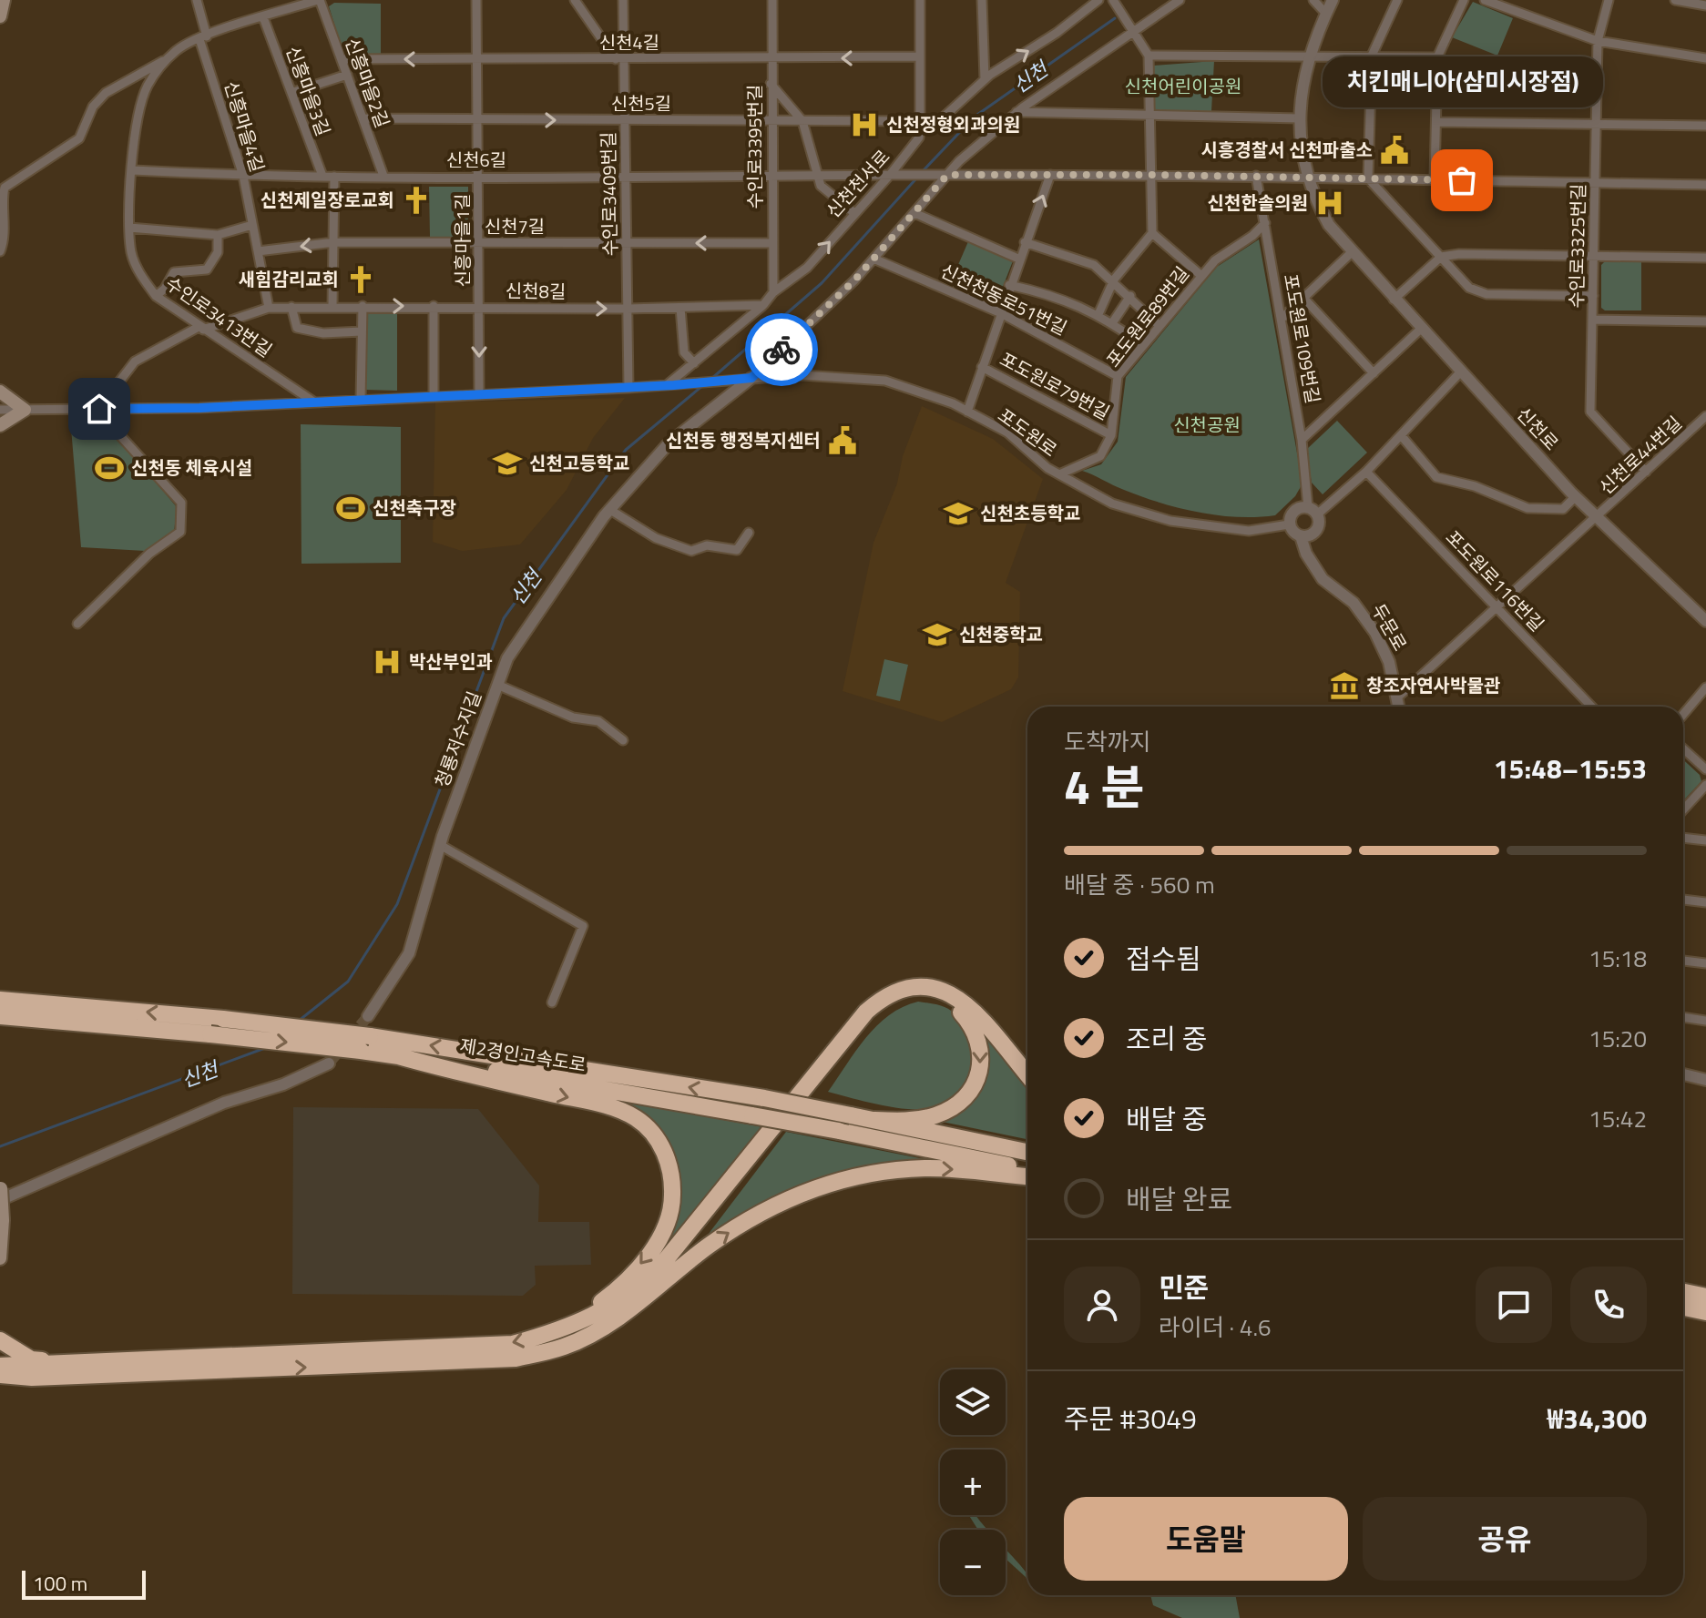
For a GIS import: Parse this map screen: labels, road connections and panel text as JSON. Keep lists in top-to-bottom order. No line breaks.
{"streets":{"highway":["제2경인고속도로"],"street":["신천4길","신흥마을2길","신흥마을3길","신천5길","신흥마을4길","수인로3395번길","신천6길","신천천서로","수인로3409번길","신천7길","신흥마을1길","수인로3325번길","신천8길","신천천동로51번길","수인로3413번길","포도원로89번길","포도원로109번길","포도원로79번길","신천로","포도원로","신천로44번길","포도원로116번길","두문로","청룡저수지길"]},"crossings":[["신천4길","신흥마을2길"],["신천4길","수인로3395번길"],["신천4길","수인로3409번길"],["신천4길","신흥마을1길"],["신흥마을2길","신천5길"],["신흥마을2길","신천6길"],["신흥마을2길","수인로3413번길"],["신흥마을3길","신천6길"],["신흥마을3길","수인로3413번길"],["신천5길","수인로3395번길"],["신천5길","신천천서로"],["신천5길","수인로3409번길"],["신천5길","신흥마을1길"],["신흥마을4길","신천6길"],["신흥마을4길","신천7길"],["신흥마을4길","신천8길"],["신흥마을4길","수인로3413번길"],["수인로3395번길","신천6길"],["수인로3395번길","신천천서로"],["수인로3395번길","신천7길"],["신천6길","신천천서로"],["신천6길","수인로3409번길"],["신천6길","신흥마을1길"],["신천6길","수인로3325번길"],["신천6길","수인로3413번길"],["신천6길","포도원로109번길"],["신천6길","포도원로79번길"],["신천6길","신천로"],["수인로3409번길","신천7길"],["수인로3409번길","신천8길"],["신천7길","신흥마을1길"],["신흥마을1길","신천8길"],["수인로3325번길","신천로44번길"],["신천8길","수인로3413번길"],["신천천동로51번길","포도원로89번길"],["신천천동로51번길","포도원로79번길"],["포도원로89번길","포도원로109번길"],["포도원로89번길","포도원로79번길"],["포도원로79번길","포도원로"],["신천로","신천로44번길"],["포도원로","두문로"],["포도원로","청룡저수지길"],["신천로44번길","포도원로116번길"],["신천로44번길","두문로"]],"one_way":["신천4길","신천7길"],"water":["신천"],"parks":["신천어린이공원","신천공원"],"places":{"hospital":["신천정형외과의원","신천한솔의원","박산부인과"],"public building":["시흥경찰서 신천파출소","신천동 행정복지센터"],"other":["치킨매니아(삼미시장점)"],"church":["신천제일장로교회","새힘감리교회"],"school or university":["신천고등학교","신천초등학교","신천중학교"],"sports":["신천동 체육시설","신천축구장"],"museum":["창조자연사박물관"]},"scale_bar":"100 m","page":{"bubble":"치킨매니아(삼미시장점)","heading":["4 분","도착까지","15:48–15:53"],"panel":["민준","라이더 · 4.6","주문 #3049","₩34,300"],"bar":"배달 중 · 560 m","list":[["접수됨","15:18"],["조리 중","15:20"],["배달 중","15:42"],"배달 완료"],"map_buttons":["+","−"],"buttons":["도움말","공유"],"scale":"100 m"}}
